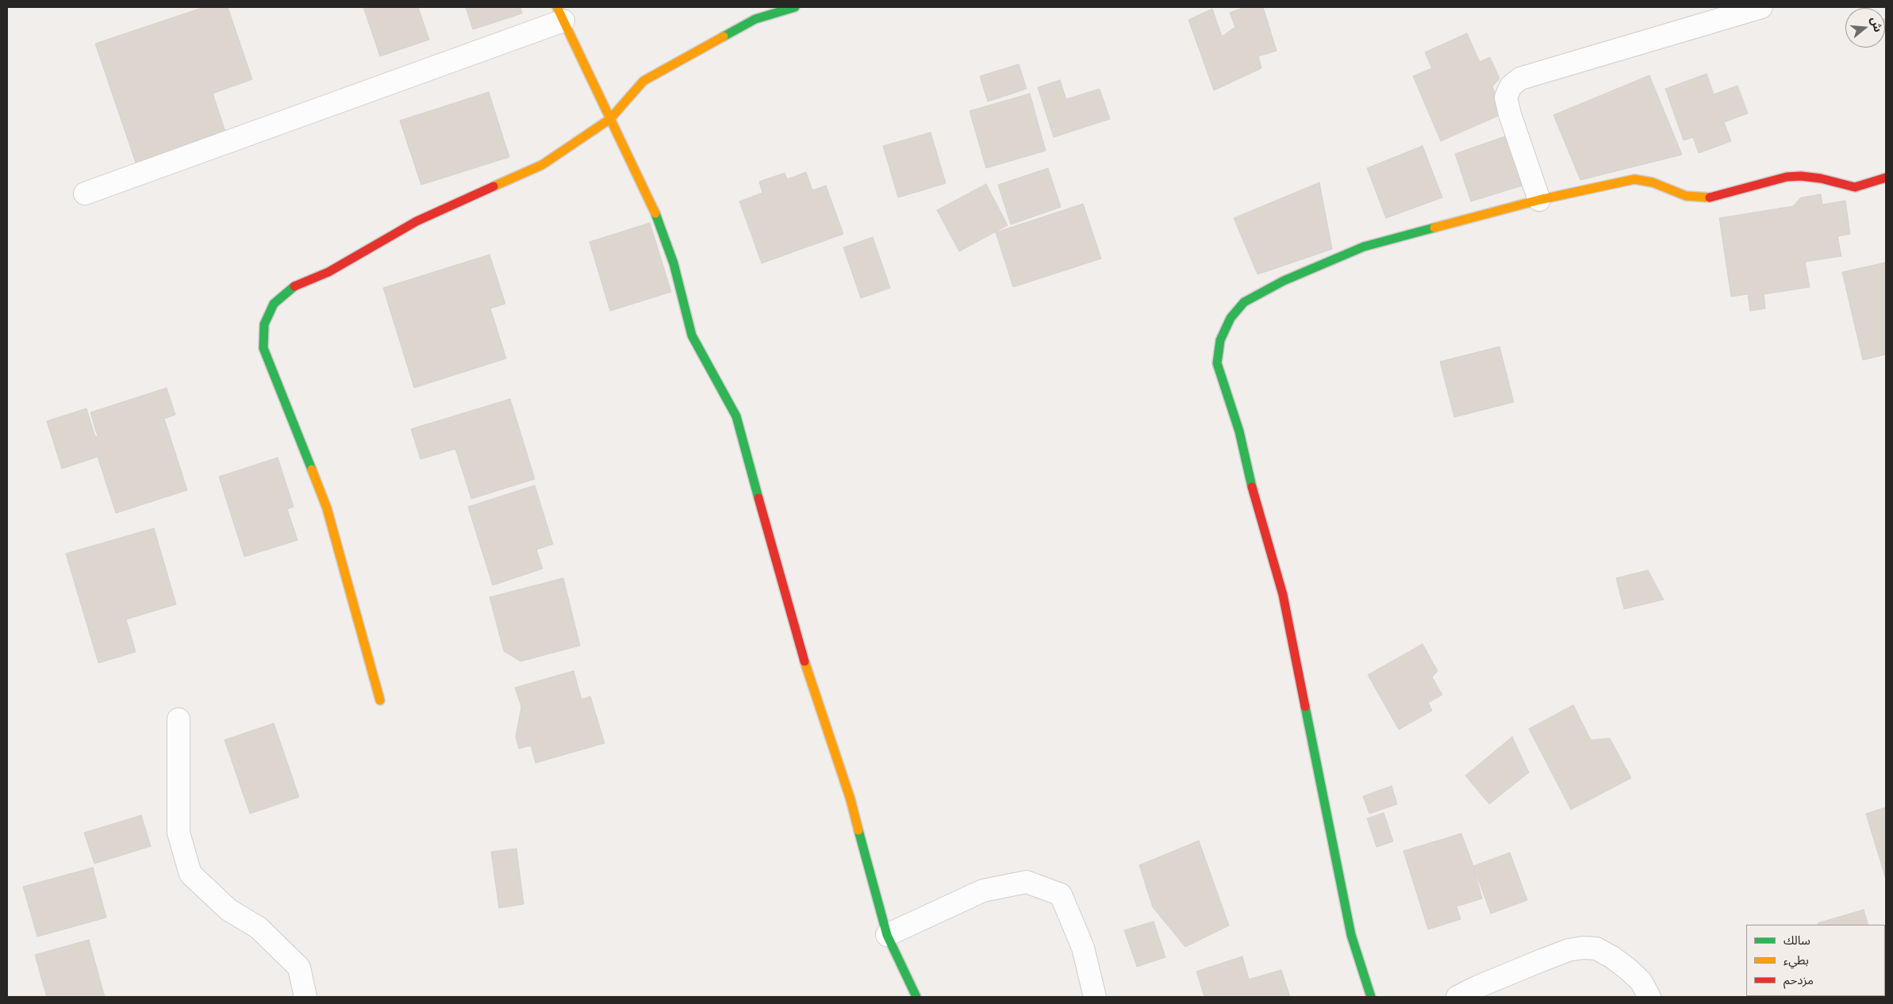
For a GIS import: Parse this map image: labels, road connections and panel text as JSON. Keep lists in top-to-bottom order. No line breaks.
{"legend":["سالك","بطيء","مزدحم"],"north":"right"}
